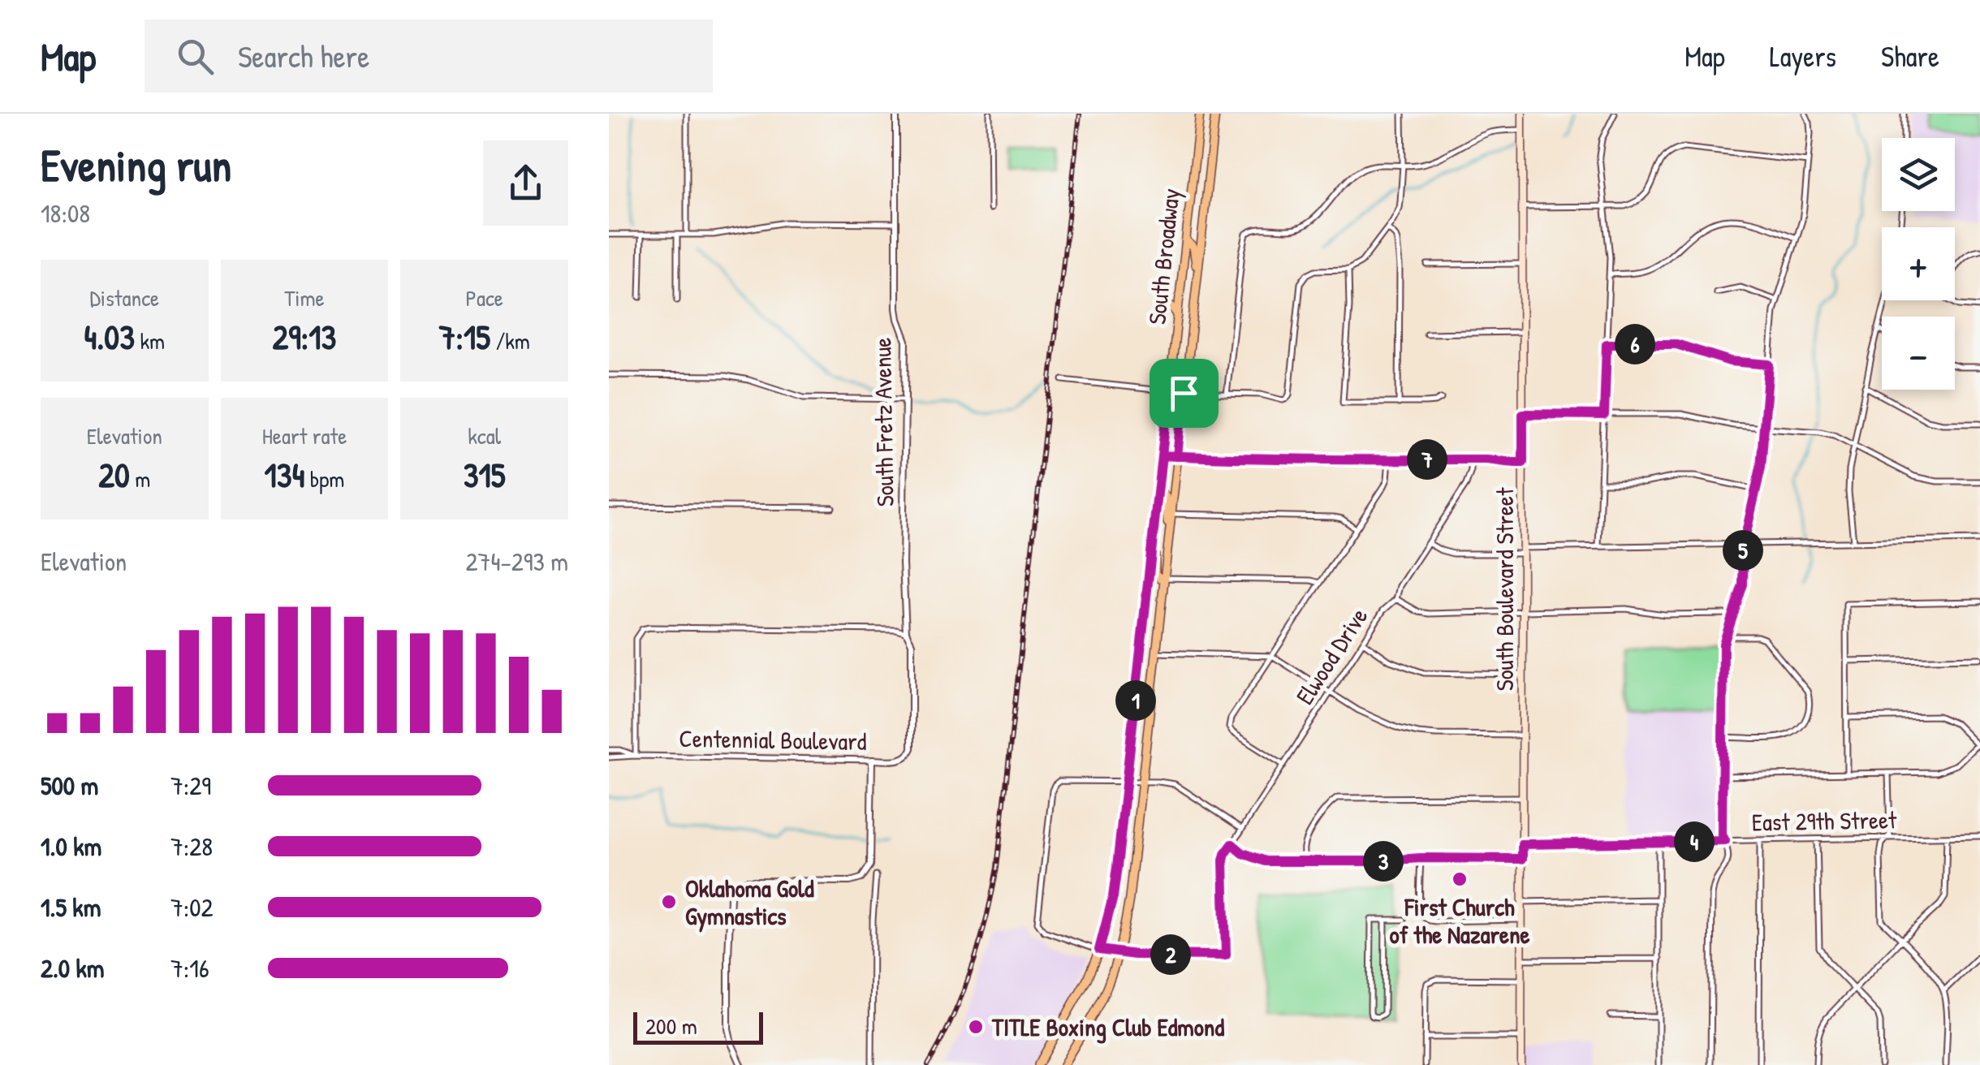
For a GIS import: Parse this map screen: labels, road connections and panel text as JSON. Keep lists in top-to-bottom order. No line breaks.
{"streets":{"main road":["South Broadway","South Boulevard Street"],"street":["South Fretz Avenue","Elwood Drive","Centennial Boulevard","East 29th Street"]},"crossings":[["South Broadway","Elwood Drive"],["South Fretz Avenue","Centennial Boulevard"],["South Boulevard Street","Elwood Drive"],["South Boulevard Street","East 29th Street"]],"places":["First Church of the Nazarene","Oklahoma Gold Gymnastics","TITLE Boxing Club Edmond"],"scale_bar":"200 m","page":{"header":"Map","search":"Search here","nav":["Map","Layers","Share"],"heading":["Evening run","18:08"],"map_buttons":["+","−"],"stats":[["Distance","4.03 km"],["Time","29:13"],["Pace","7:15 /km"],["Elevation","20 m"],["Heart rate","134 bpm"],["kcal","315"]],"pins":["6","7","5","1","4","3","2"],"chart":["Elevation","274–293 m"],"list":[{"name":"500 m","note":"7:29"},{"name":"1.0 km","note":"7:28"},{"name":"1.5 km","note":"7:02"},{"name":"2.0 km","note":"7:16"}],"scale":"200 m"}}
